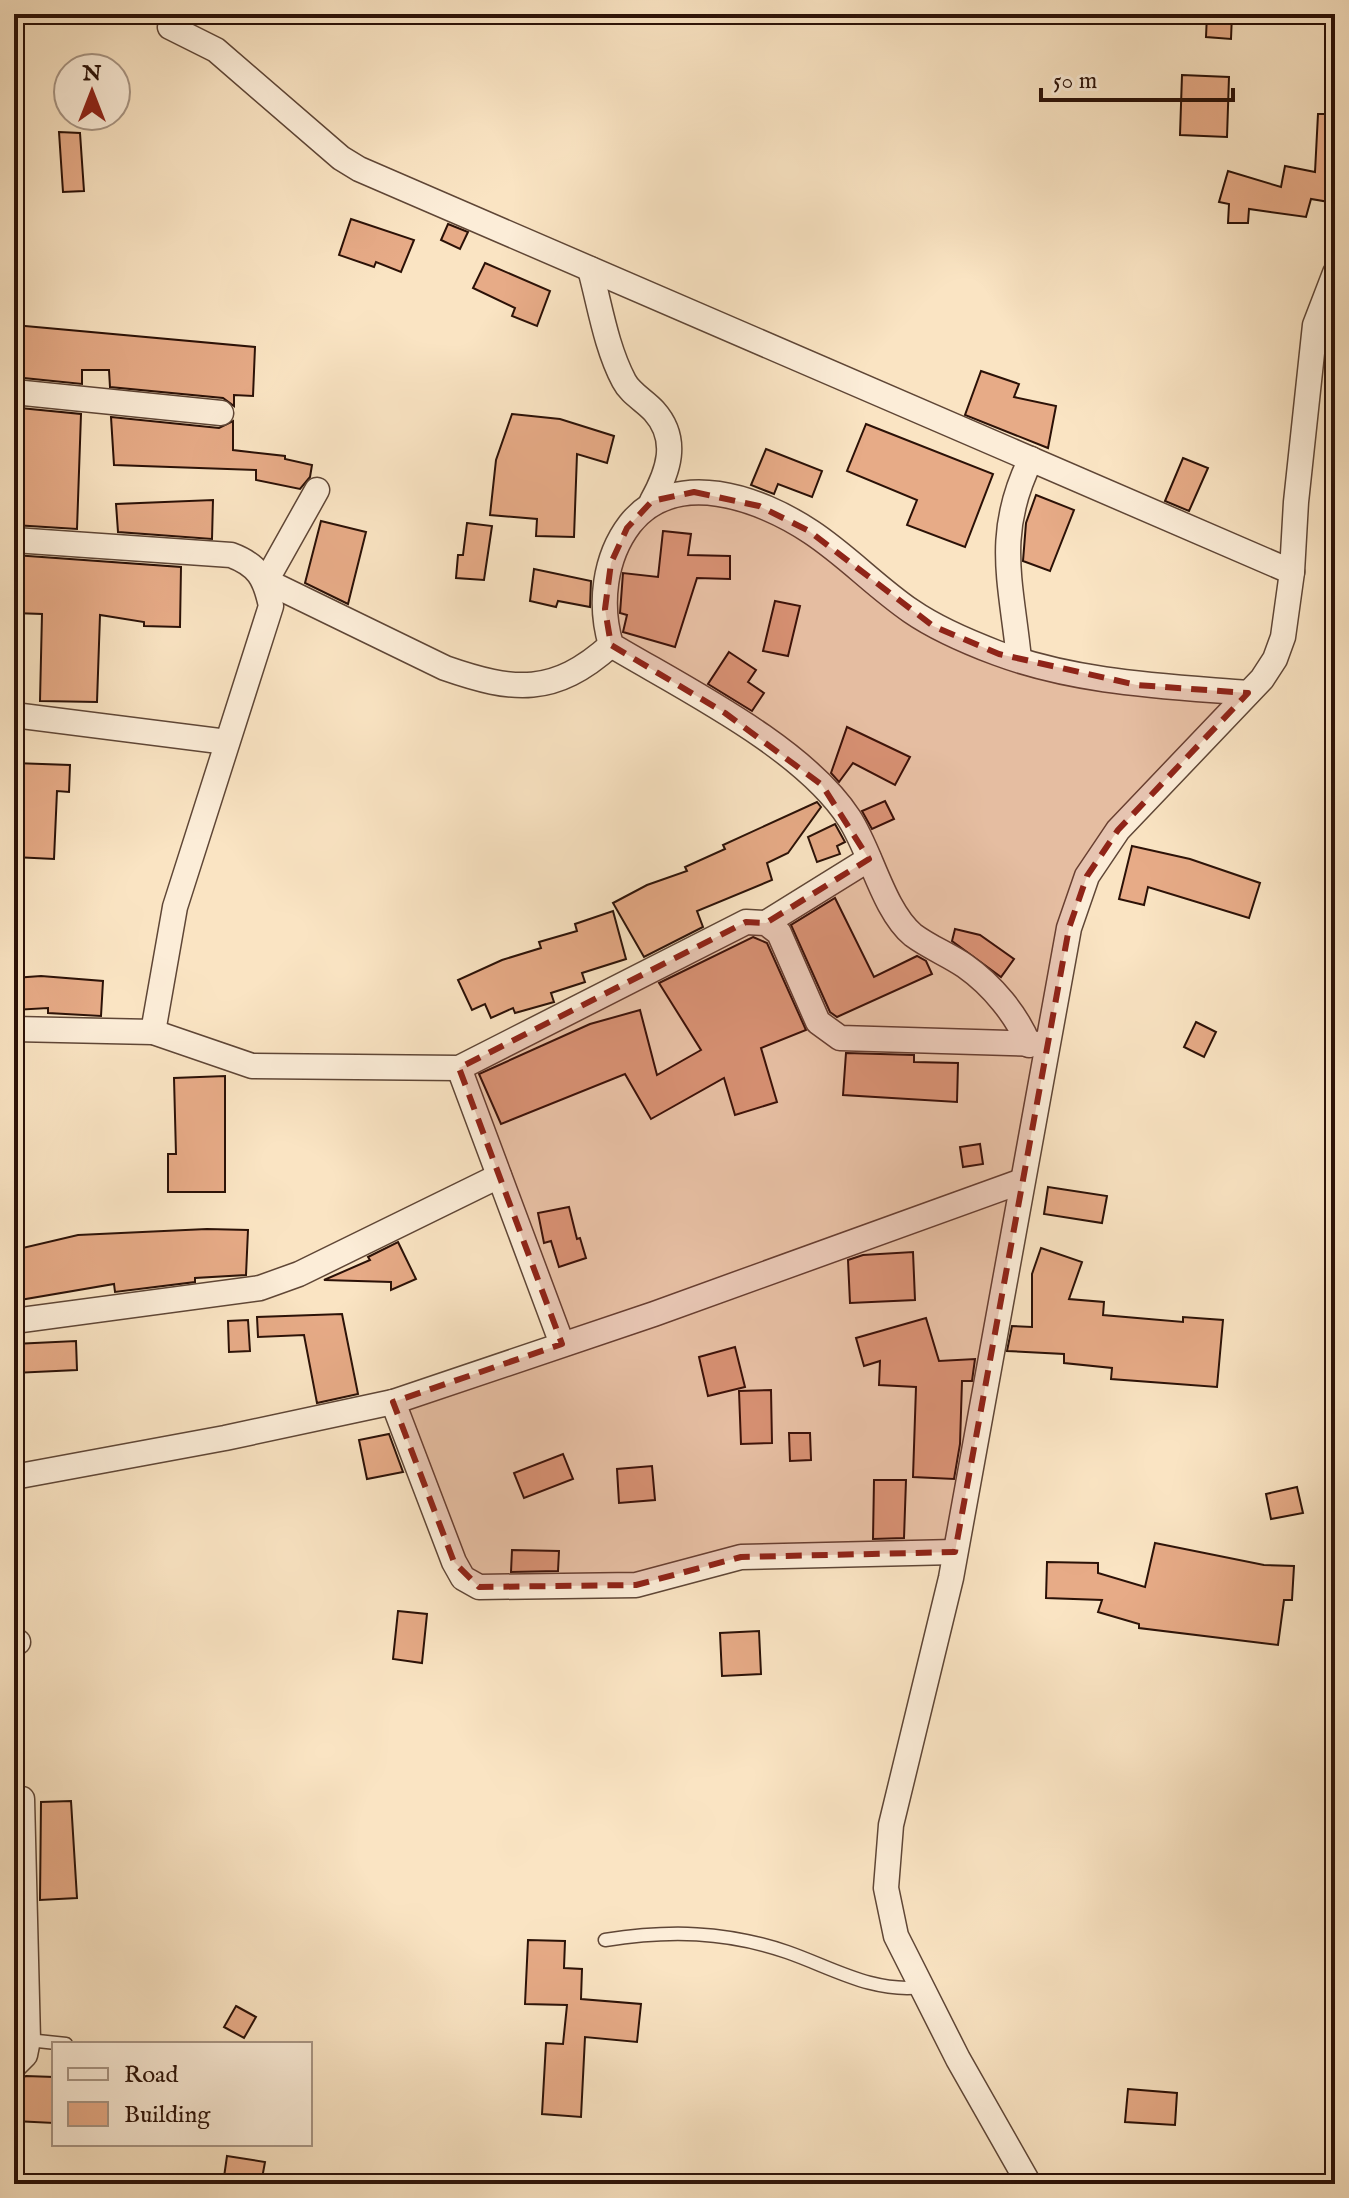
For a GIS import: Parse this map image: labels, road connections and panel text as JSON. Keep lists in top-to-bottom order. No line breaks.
{"legend":["Road","Building"],"scale_bar":"50 m","north":"top"}
